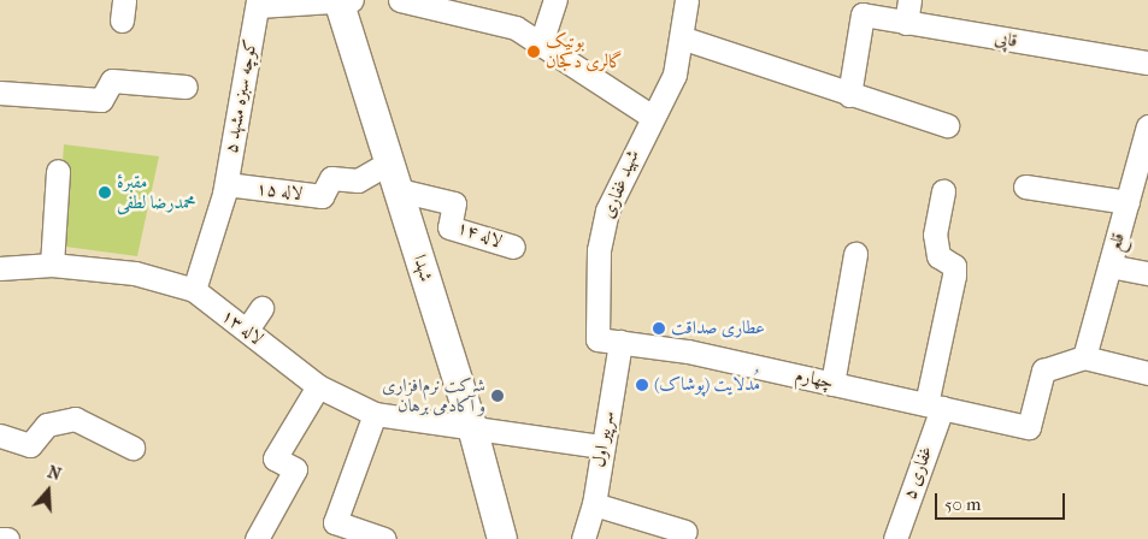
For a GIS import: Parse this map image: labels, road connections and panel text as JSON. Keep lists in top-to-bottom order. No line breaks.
{"streets":{"main road":["شهدا"],"street":["قاپی","کوچه سبزه مشهد ۵","شهید غفاری","۱۵ لاله","۱۴ لاله","قلع","لاله ۱۳","چهارم","سرپیر اول","غفاری ۵"]},"crossings":[["کوچه سبزه مشهد ۵","۱۵ لاله"],["کوچه سبزه مشهد ۵","لاله ۱۳"],["شهید غفاری","چهارم"],["۱۵ لاله","شهدا"],["۱۴ لاله","شهدا"],["قلع","چهارم"],["شهدا","لاله ۱۳"],["لاله ۱۳","سرپیر اول"],["چهارم","سرپیر اول"],["چهارم","غفاری ۵"]],"places":["بوتیک گالری دکجان","مقبرهٔ محمدرضا لطفی","عطاری صداقت","مُدلایت (پوشاک)","شرکت نرم‌افزاری و آکادمی برهان"],"scale_bar":"50 m","north":"top"}
